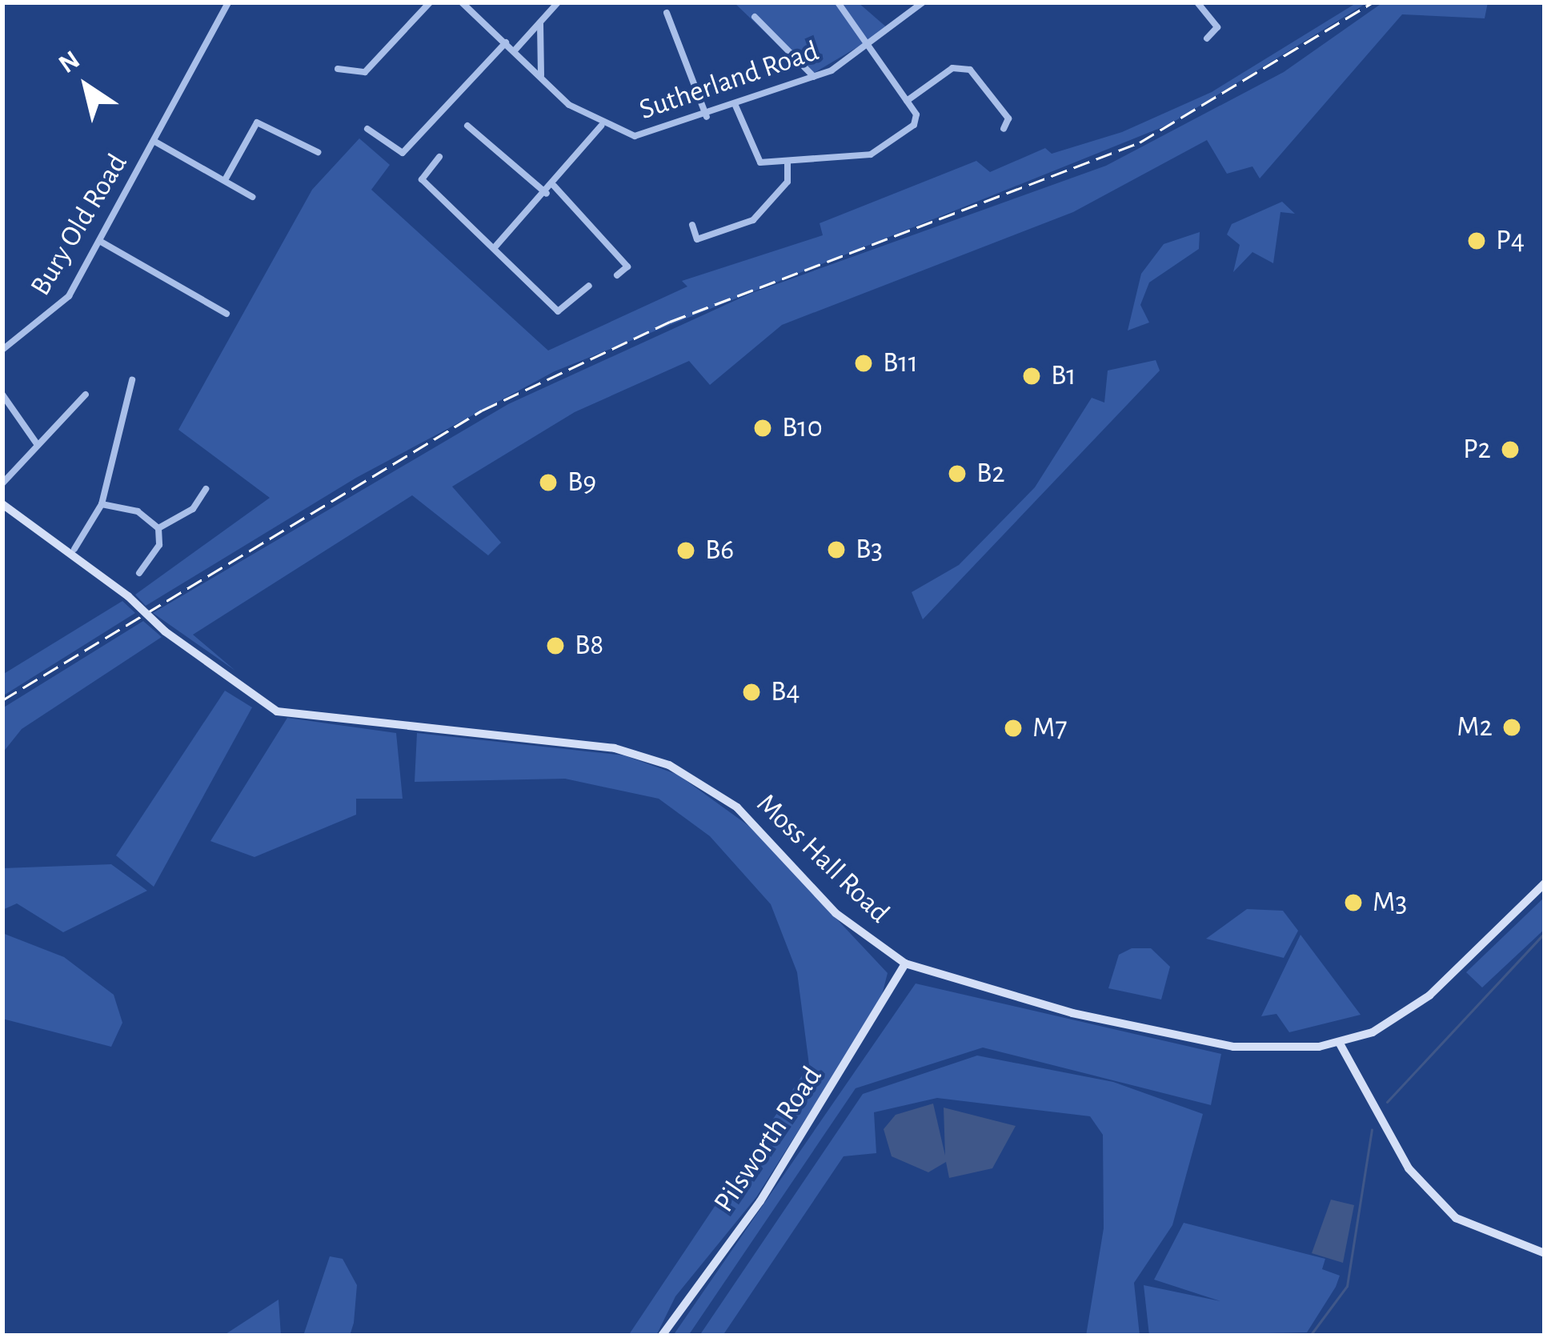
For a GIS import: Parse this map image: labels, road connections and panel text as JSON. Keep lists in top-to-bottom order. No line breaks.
{"streets":{"street":["Sutherland Road","Bury Old Road","Moss Hall Road","Pilsworth Road"]},"crossings":[["Moss Hall Road","Pilsworth Road"]],"places":["P4","B11","B1","B10","P2","B2","B9","B3","B6","B8","B4","M2","M7","M3"],"north":"top left"}
